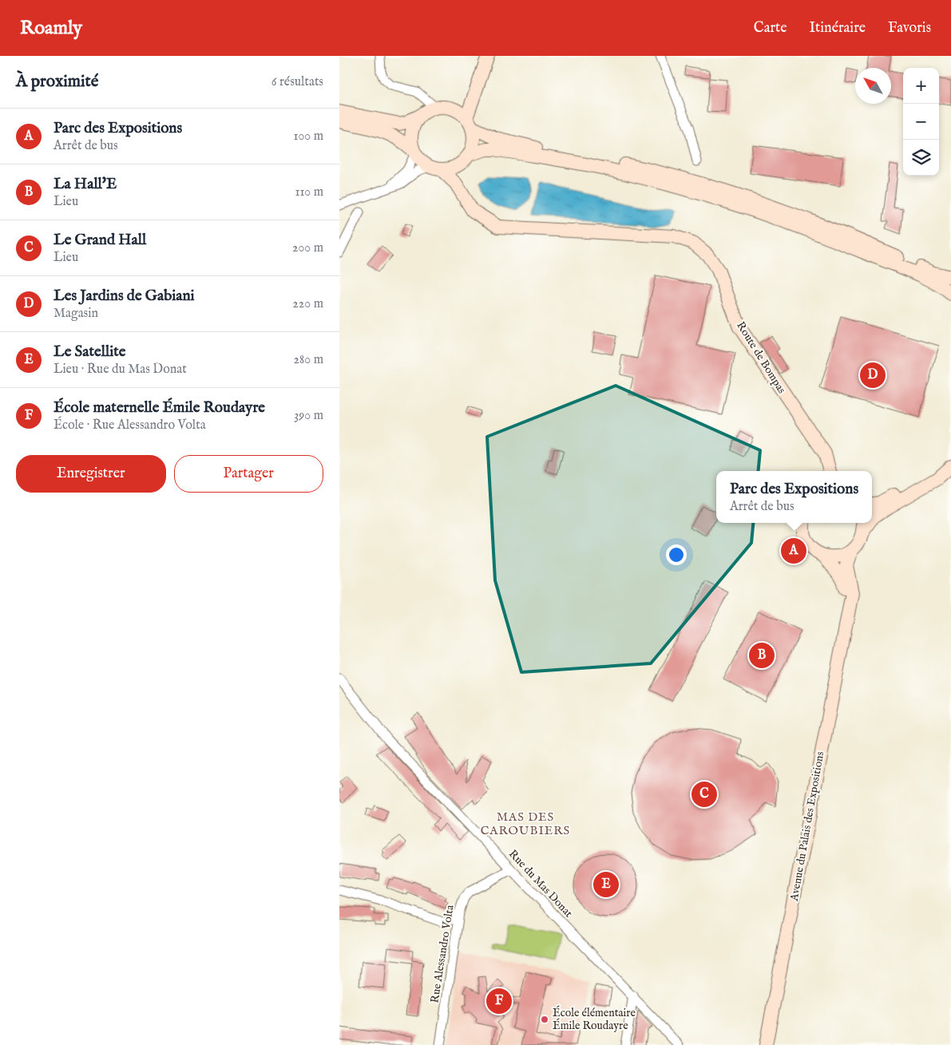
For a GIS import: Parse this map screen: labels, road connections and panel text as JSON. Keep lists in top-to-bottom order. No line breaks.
{"streets":{"main road":["Route de Bompas","Avenue du Palais des Expositions"],"street":["Rue du Mas Donat","Rue Alessandro Volta"]},"crossings":[["Rue du Mas Donat","Rue Alessandro Volta"]],"districts":["MAS DES CAROUBIERS"],"places":["École élémentaire Émile Roudayre"],"north":"top left","page":{"header":"Roamly","nav":["Carte","Itinéraire","Favoris"],"heading":["À proximité","6 résultats"],"map_buttons":["+","−"],"list":[{"mark":"A","name":"Parc des Expositions","note":"Arrêt de bus","value":"100 m"},{"mark":"B","name":"La Hall'E","note":"Lieu","value":"110 m"},{"mark":"C","name":"Le Grand Hall","note":"Lieu","value":"200 m"},{"mark":"D","name":"Les Jardins de Gabiani","note":"Magasin","value":"220 m"},{"mark":"E","name":"Le Satellite","note":"Lieu · Rue du Mas Donat","value":"280 m"},{"mark":"F","name":"École maternelle Émile Roudayre","note":"École · Rue Alessandro Volta","value":"390 m"}],"pins":["D","A","B","C","E","F"],"buttons":["Enregistrer","Partager"],"popup":["Parc des Expositions","Arrêt de bus"]}}
